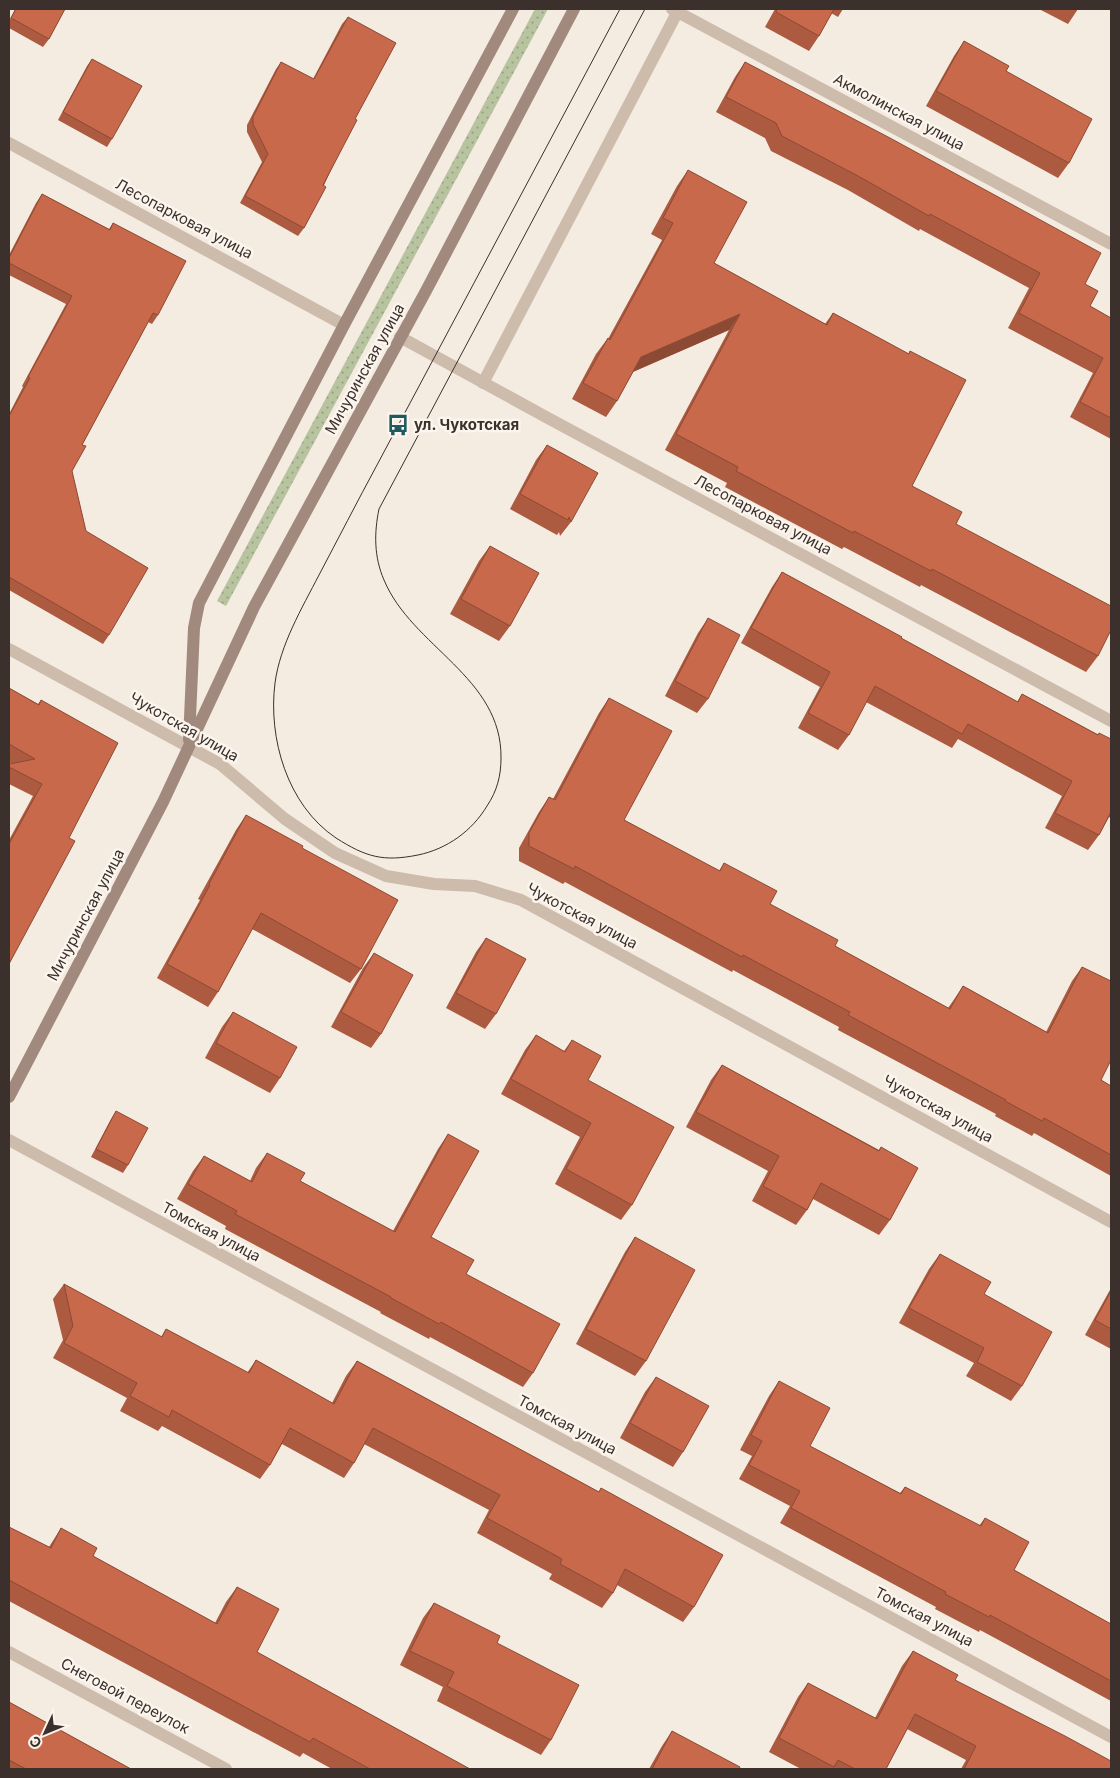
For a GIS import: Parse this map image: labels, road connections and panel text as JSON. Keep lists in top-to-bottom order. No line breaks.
{"streets":{"main road":["Мичуринская улица"],"street":["Акмолинская улица","Лесопарковая улица","Чукотская улица","Томская улица","Снеговой переулок"]},"crossings":[["Лесопарковая улица","Мичуринская улица"],["Мичуринская улица","Чукотская улица"]],"places":{"bus stop":["ул. Чукотская"]},"north":"bottom left"}
